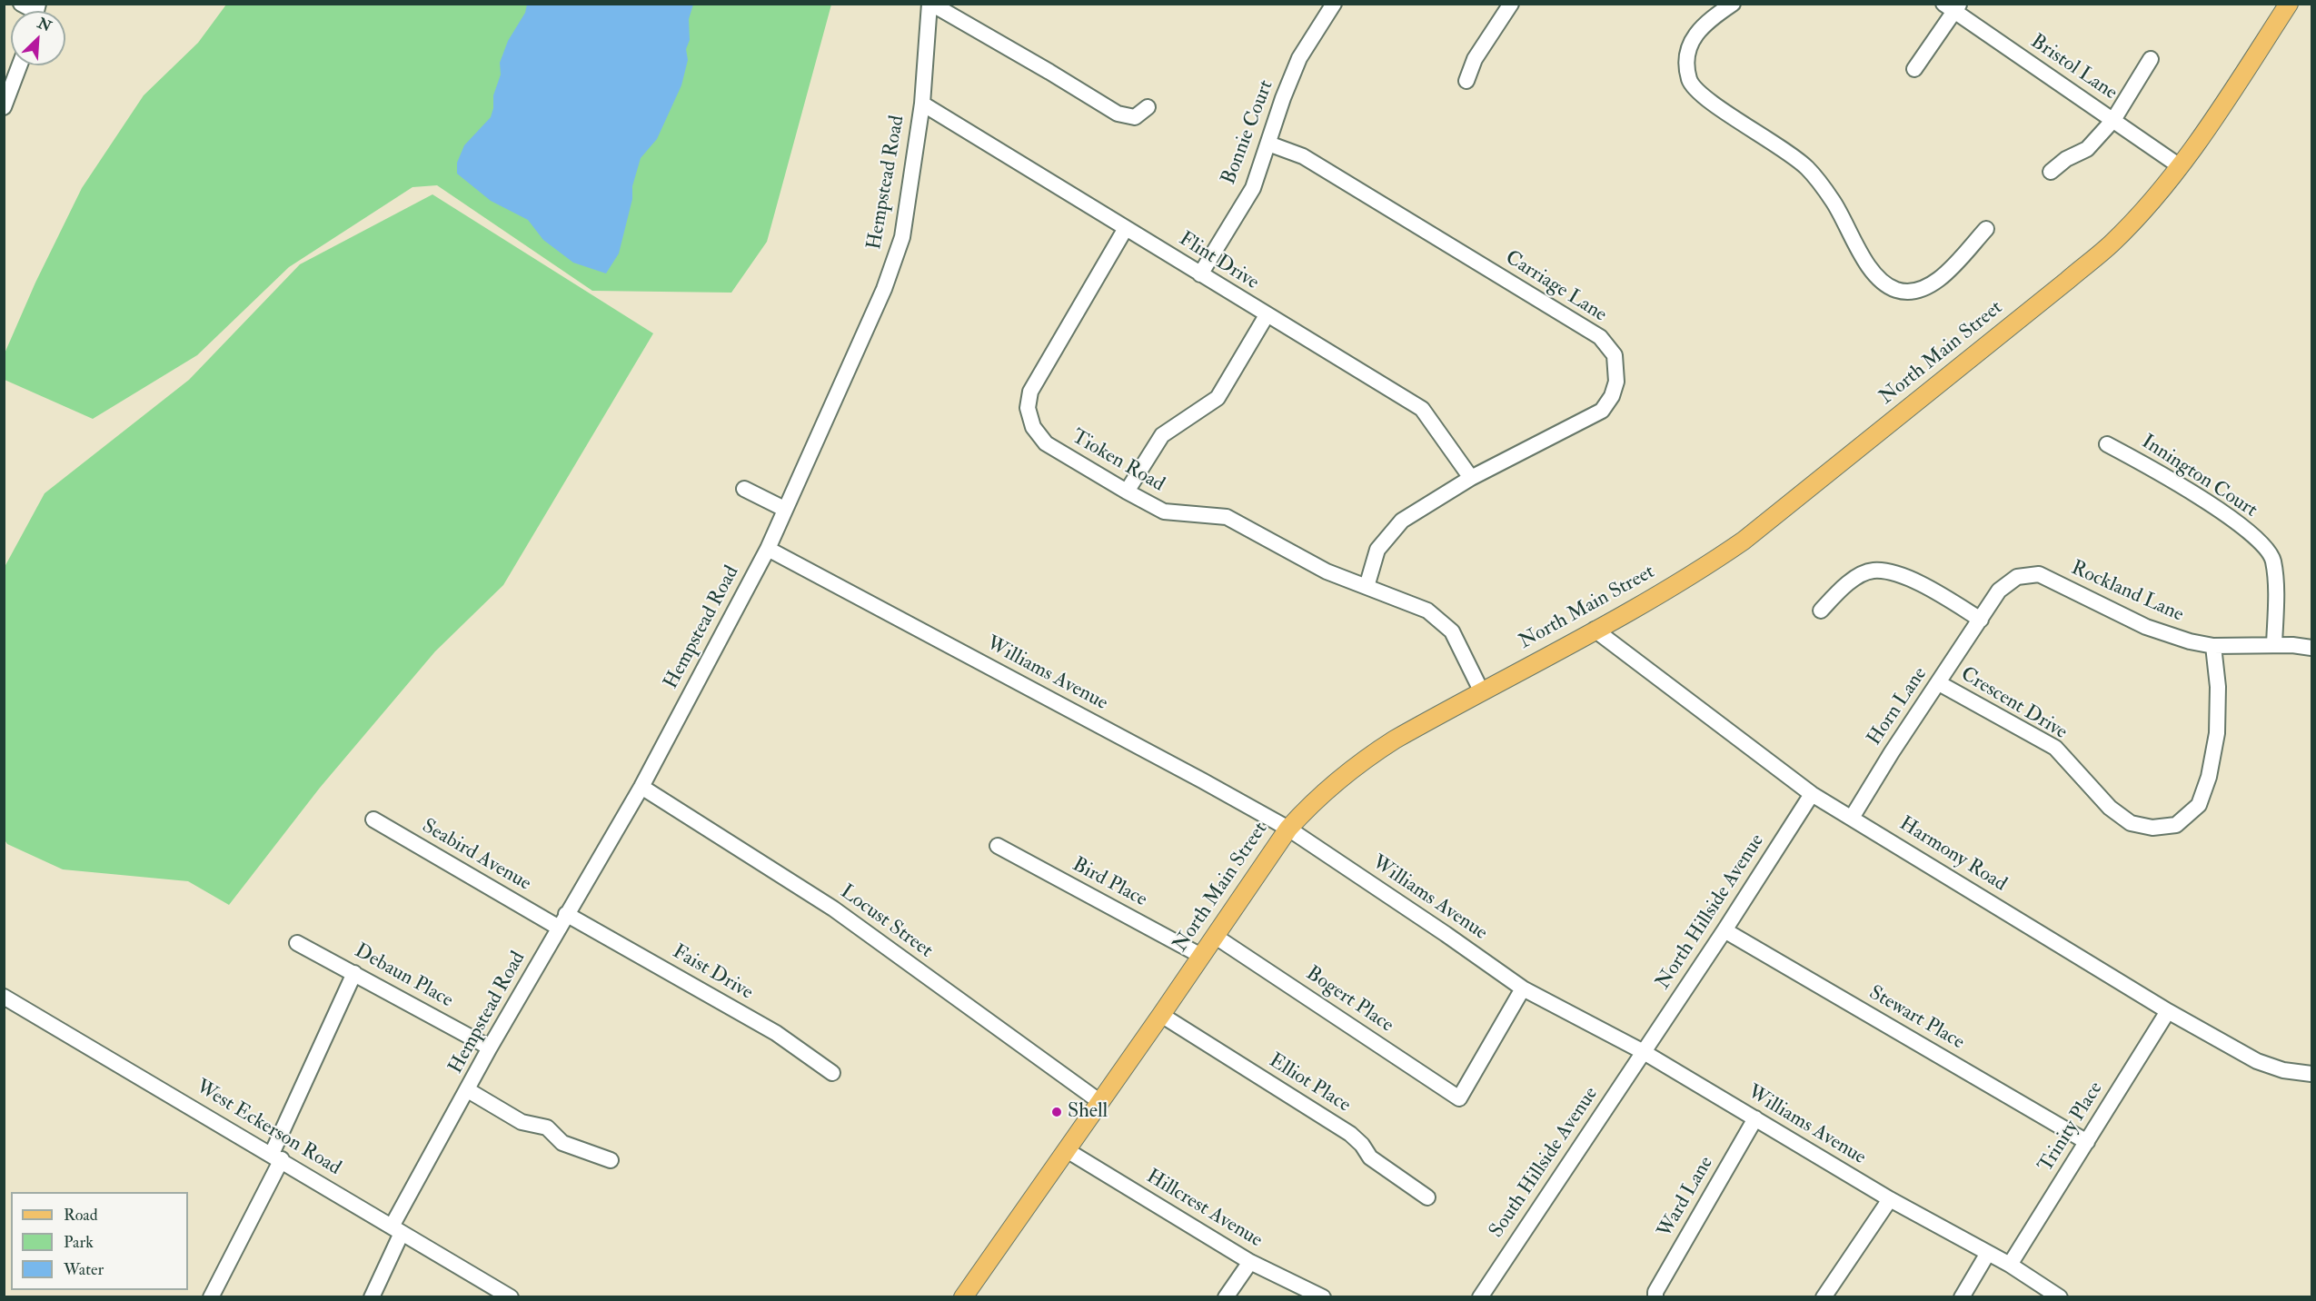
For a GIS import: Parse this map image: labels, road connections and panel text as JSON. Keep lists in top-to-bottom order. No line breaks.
{"streets":{"main road":["North Main Street"],"street":["Bristol Lane","Bonnie Court","Hempstead Road","Flint Drive","Carriage Lane","Tioken Road","Innington Court","Rockland Lane","Williams Avenue","Crescent Drive","Horn Lane","Harmony Road","Seabird Avenue","Bird Place","North Hillside Avenue","Locust Street","Faist Drive","Debaun Place","Bogert Place","Stewart Place","Elliot Place","Trinity Place","West Eckerson Road","South Hillside Avenue","Ward Lane","Hillcrest Avenue"]},"crossings":[["Bristol Lane","North Main Street"],["Bonnie Court","Flint Drive"],["Bonnie Court","Carriage Lane"],["Hempstead Road","Flint Drive"],["Hempstead Road","Williams Avenue"],["Hempstead Road","Seabird Avenue"],["Hempstead Road","Locust Street"],["Hempstead Road","Faist Drive"],["Hempstead Road","Debaun Place"],["Hempstead Road","West Eckerson Road"],["Flint Drive","Carriage Lane"],["Flint Drive","Tioken Road"],["Carriage Lane","Tioken Road"],["North Main Street","Tioken Road"],["North Main Street","Williams Avenue"],["North Main Street","Harmony Road"],["North Main Street","Bird Place"],["North Main Street","Locust Street"],["North Main Street","Bogert Place"],["North Main Street","Elliot Place"],["North Main Street","Hillcrest Avenue"],["Innington Court","Rockland Lane"],["Rockland Lane","Crescent Drive"],["Rockland Lane","Horn Lane"],["Williams Avenue","North Hillside Avenue"],["Williams Avenue","Bogert Place"],["Williams Avenue","Trinity Place"],["Williams Avenue","South Hillside Avenue"],["Williams Avenue","Ward Lane"],["Crescent Drive","Horn Lane"],["Horn Lane","Harmony Road"],["Harmony Road","North Hillside Avenue"],["Harmony Road","Trinity Place"],["Seabird Avenue","Faist Drive"],["North Hillside Avenue","Stewart Place"],["North Hillside Avenue","South Hillside Avenue"],["Stewart Place","Trinity Place"]],"places":["Shell"],"legend":["Road","Park","Water"],"north":"top right"}
